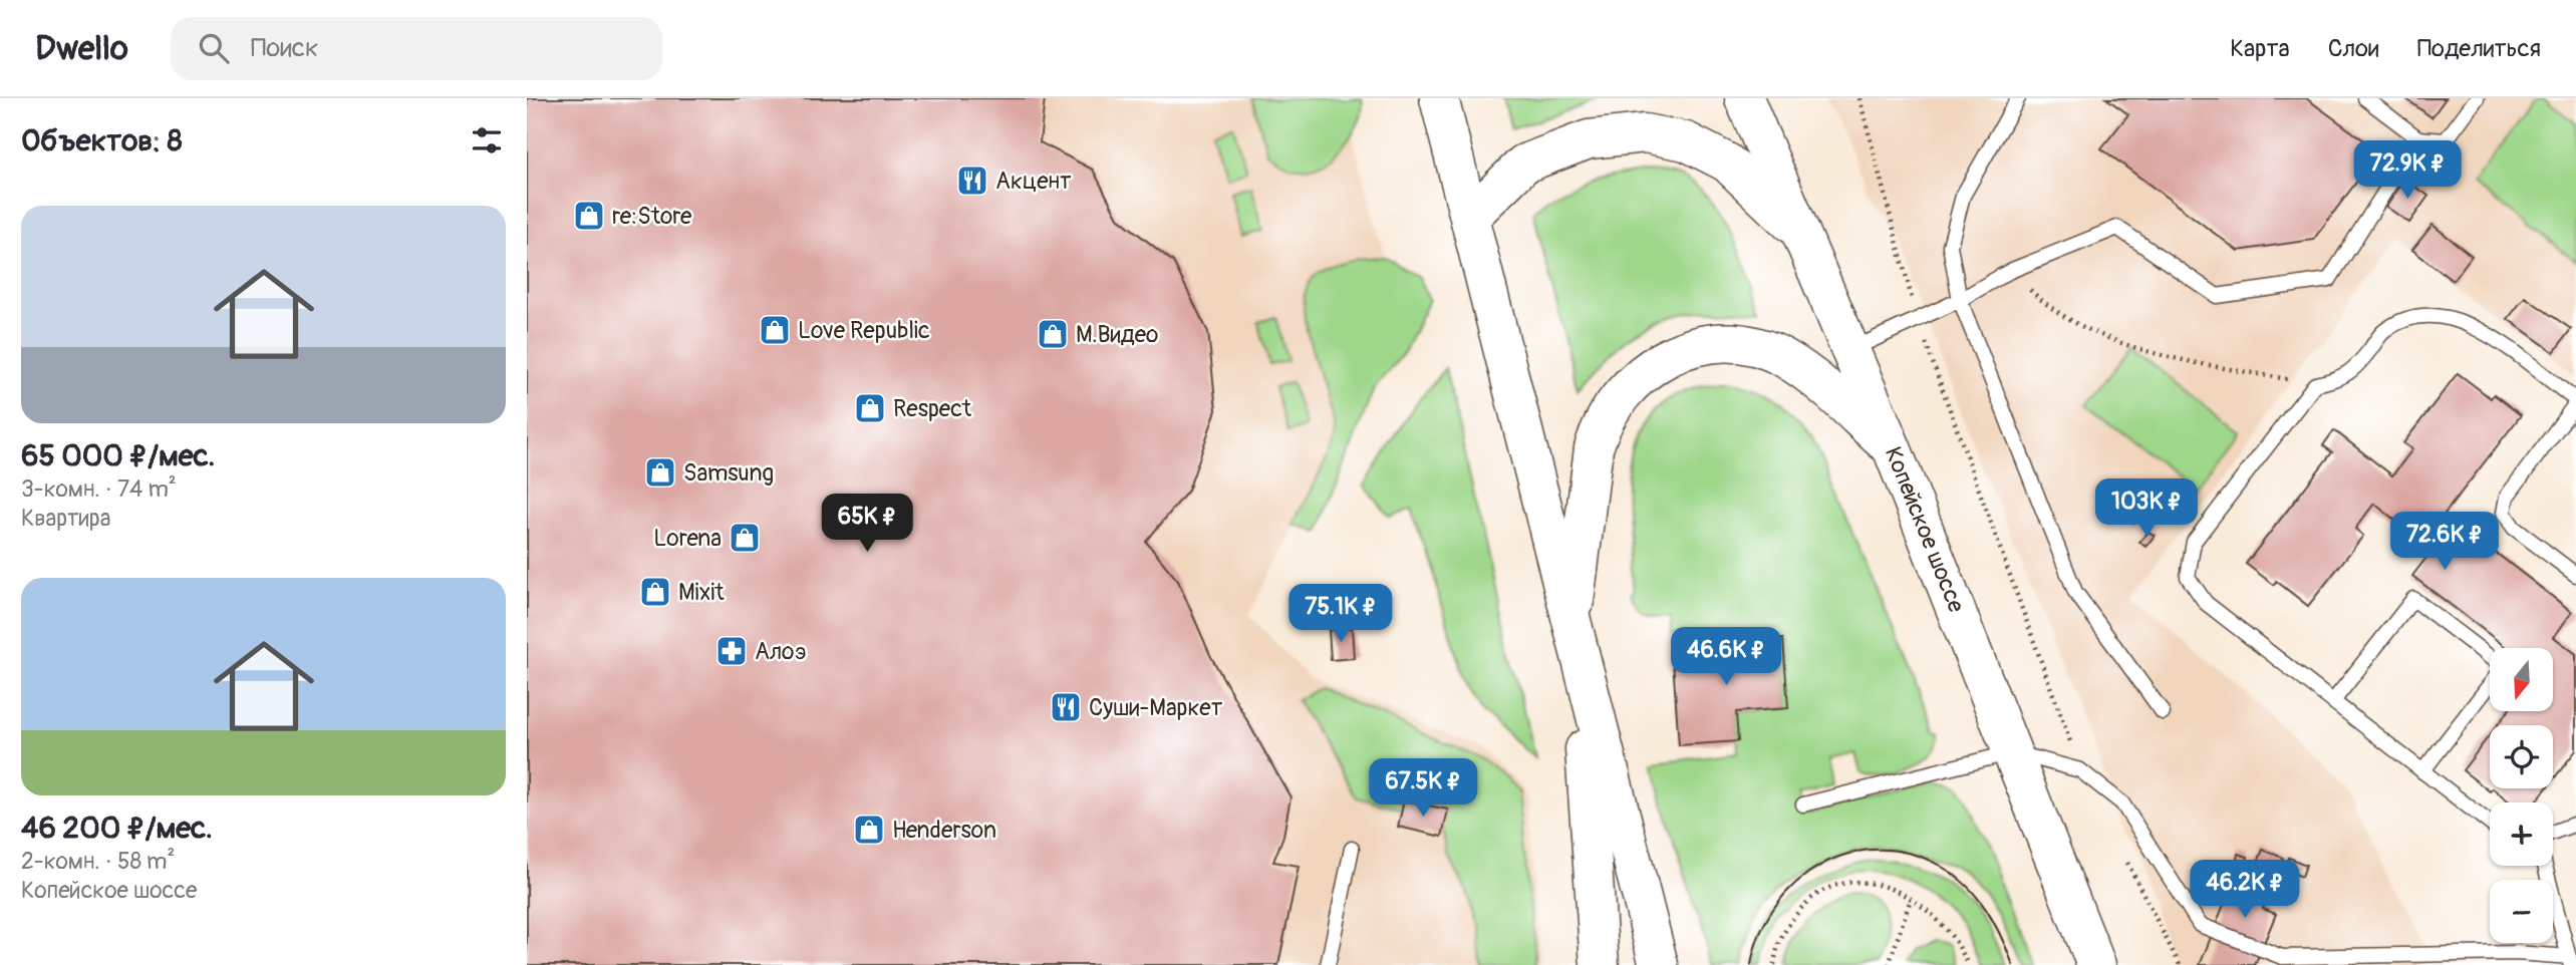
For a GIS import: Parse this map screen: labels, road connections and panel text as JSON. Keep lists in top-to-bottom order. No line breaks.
{"streets":{"main road":["Копейское шоссе"]},"places":{"restaurant":["Акцент","Суши-Маркет"],"shop":["re:Store","Love Republic","М.Видео","Respect","Samsung","Lorena","Mixit","Henderson"],"pharmacy":["Алоэ"]},"north":"bottom","page":{"header":"Dwello","search":"Поиск","nav":["Карта","Слои","Поделиться"],"heading":"Объектов: 8","price":["72.9K ₽","103K ₽","65K ₽","72.6K ₽","75.1K ₽","46.6K ₽","67.5K ₽","46.2K ₽"],"list":[{"name":"65 000 ₽/мес.","note":"3-комн. · 74 m² · Квартира"},{"name":"46 200 ₽/мес.","note":"2-комн. · 58 m² · Копейское шоссе"}],"map_buttons":["+","−"]}}
